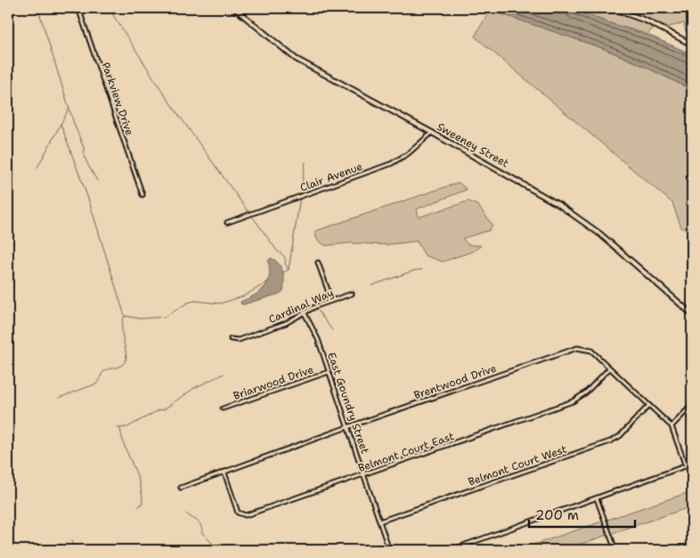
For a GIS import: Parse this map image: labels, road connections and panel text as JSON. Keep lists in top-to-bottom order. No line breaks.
{"streets":{"street":["Parkview Drive","Sweeney Street","Clair Avenue","Cardinal Way","Brentwood Drive","Briarwood Drive","East Goundry Street","Belmont Court East","Belmont Court West"]},"crossings":[["Sweeney Street","Clair Avenue"],["Cardinal Way","East Goundry Street"],["Brentwood Drive","East Goundry Street"],["Brentwood Drive","Belmont Court East"],["Brentwood Drive","Belmont Court West"],["Briarwood Drive","East Goundry Street"],["East Goundry Street","Belmont Court East"],["East Goundry Street","Belmont Court West"]],"scale_bar":"200 m"}
